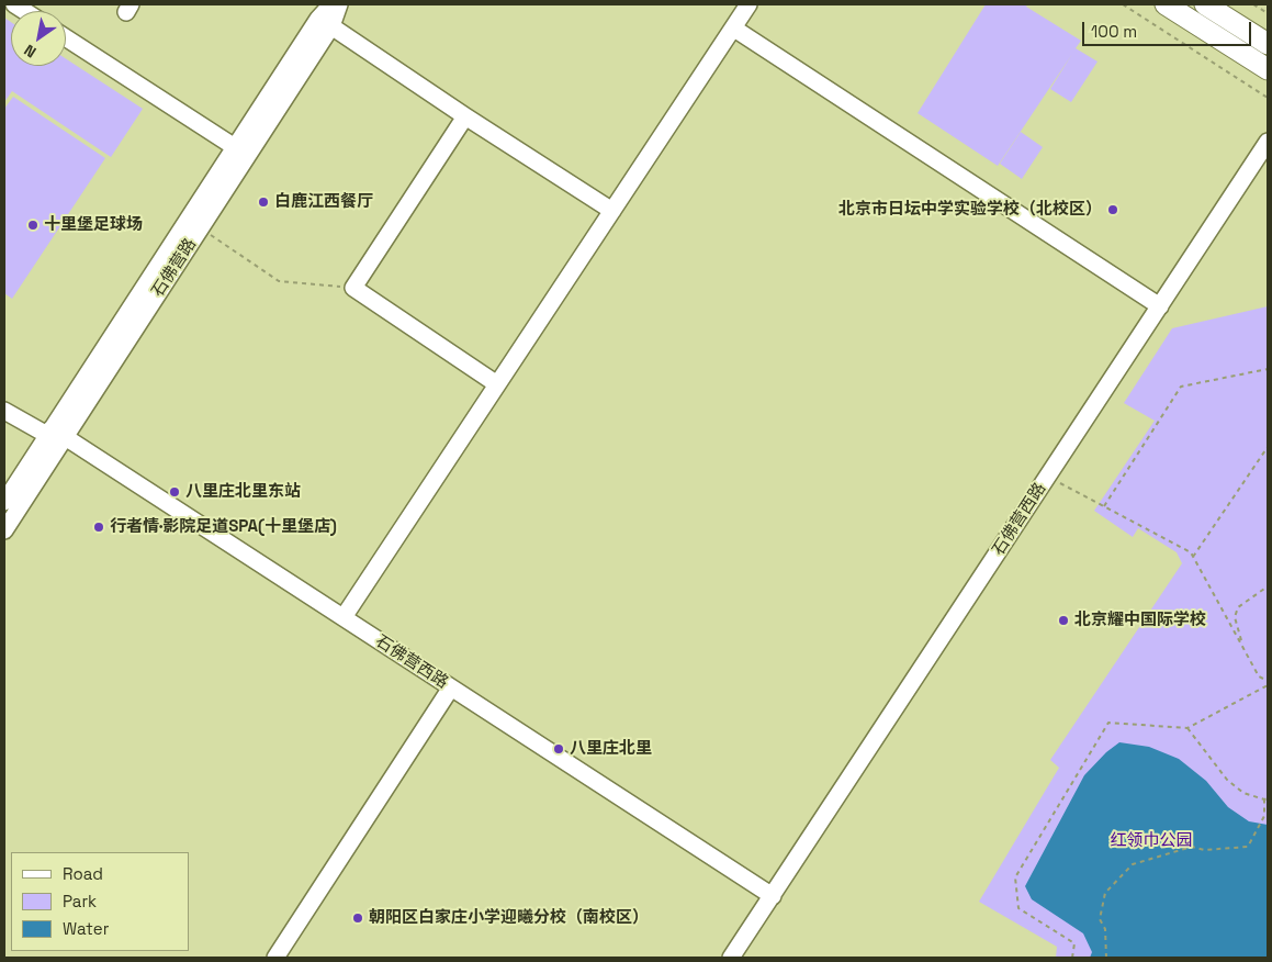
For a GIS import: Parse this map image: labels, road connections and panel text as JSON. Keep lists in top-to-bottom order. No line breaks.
{"streets":{"street":["石佛营路","石佛营西路"]},"crossings":[["石佛营路","石佛营西路"]],"parks":["红领巾公园"],"places":["白鹿江西餐厅","北京市日坛中学实验学校（北校区）","十里堡足球场","八里庄北里东站","行者情·影院足道SPA(十里堡店)","北京耀中国际学校","八里庄北里","朝阳区白家庄小学迎曦分校（南校区）"],"legend":["Road","Park","Water"],"scale_bar":"100 m","north":"bottom left"}
